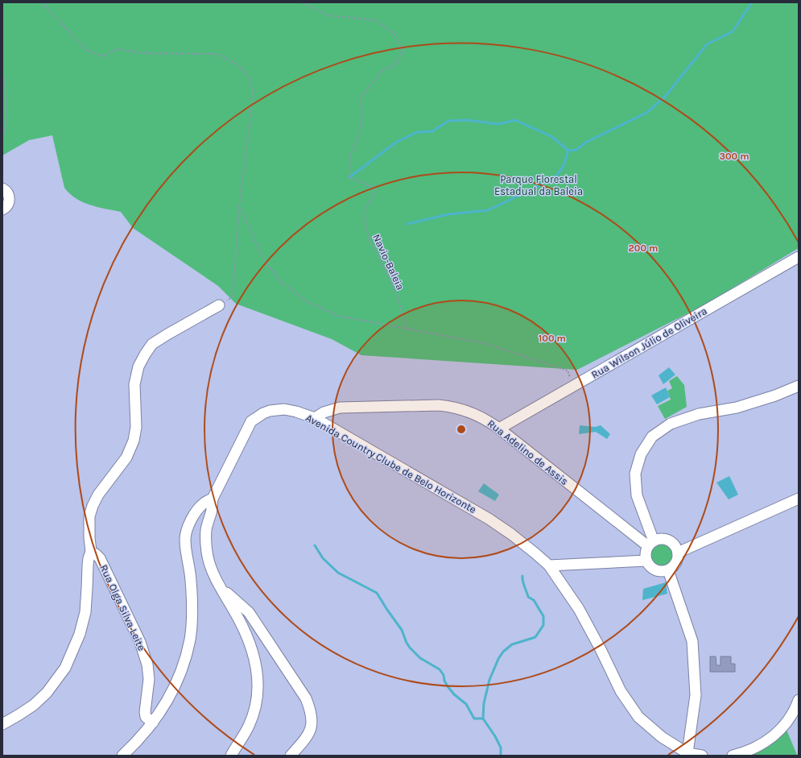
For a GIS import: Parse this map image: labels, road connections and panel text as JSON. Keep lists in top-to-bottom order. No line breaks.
{"streets":{"street":["Rua Wilson Júlio de Oliveira","Rua Adelino de Assis","Avenida Country Clube de Belo Horizonte","Rua Olga Silva Leite"],"path":["Navio-Baleia"]},"crossings":[["Rua Wilson Júlio de Oliveira","Rua Adelino de Assis"],["Rua Adelino de Assis","Avenida Country Clube de Belo Horizonte"]],"parks":["Parque Florestal Estadual da Baleia"],"rings":["300 m","200 m","100 m"]}
